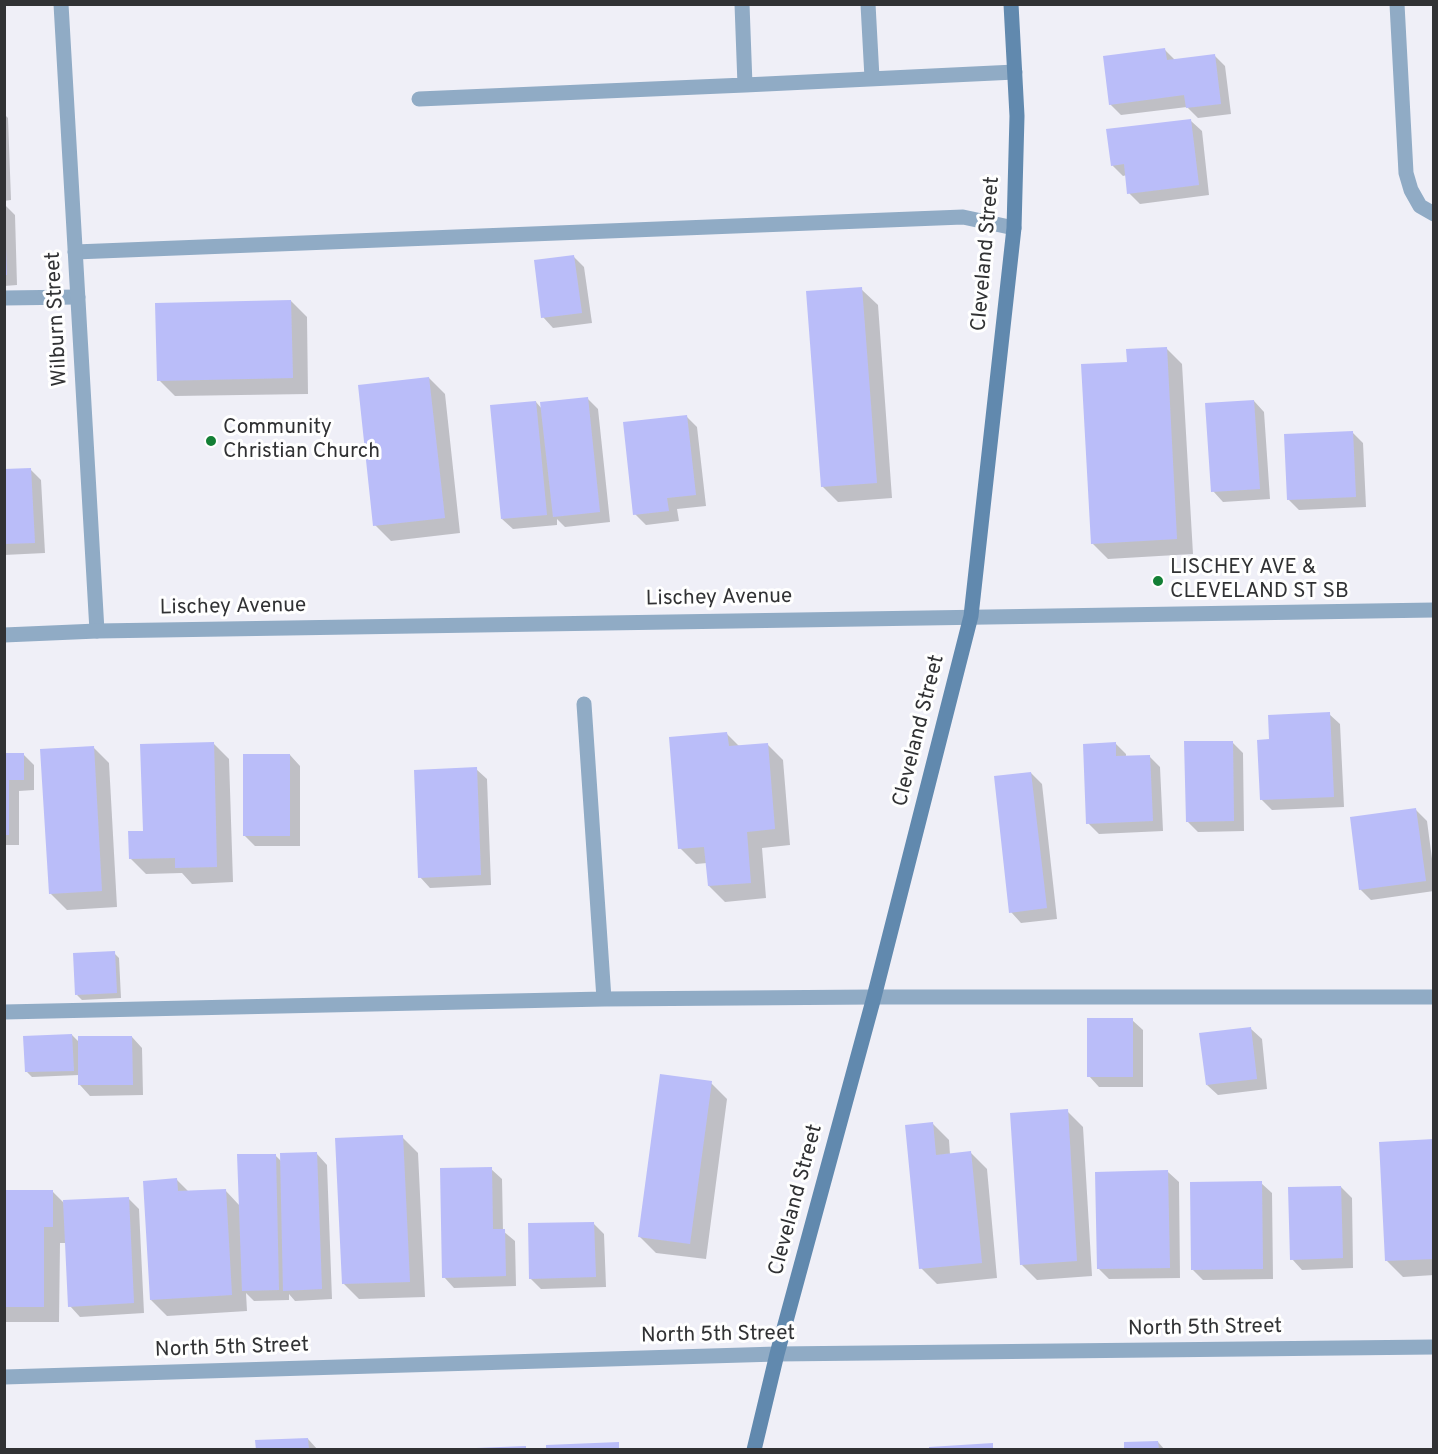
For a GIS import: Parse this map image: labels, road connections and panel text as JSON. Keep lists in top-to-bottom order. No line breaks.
{"streets":{"main road":["Cleveland Street"],"street":["Wilburn Street","Lischey Avenue","North 5th Street"]},"crossings":[["Cleveland Street","Lischey Avenue"],["Cleveland Street","North 5th Street"],["Wilburn Street","Lischey Avenue"]],"places":["Community Christian Church","LISCHEY AVE & CLEVELAND ST SB"]}
